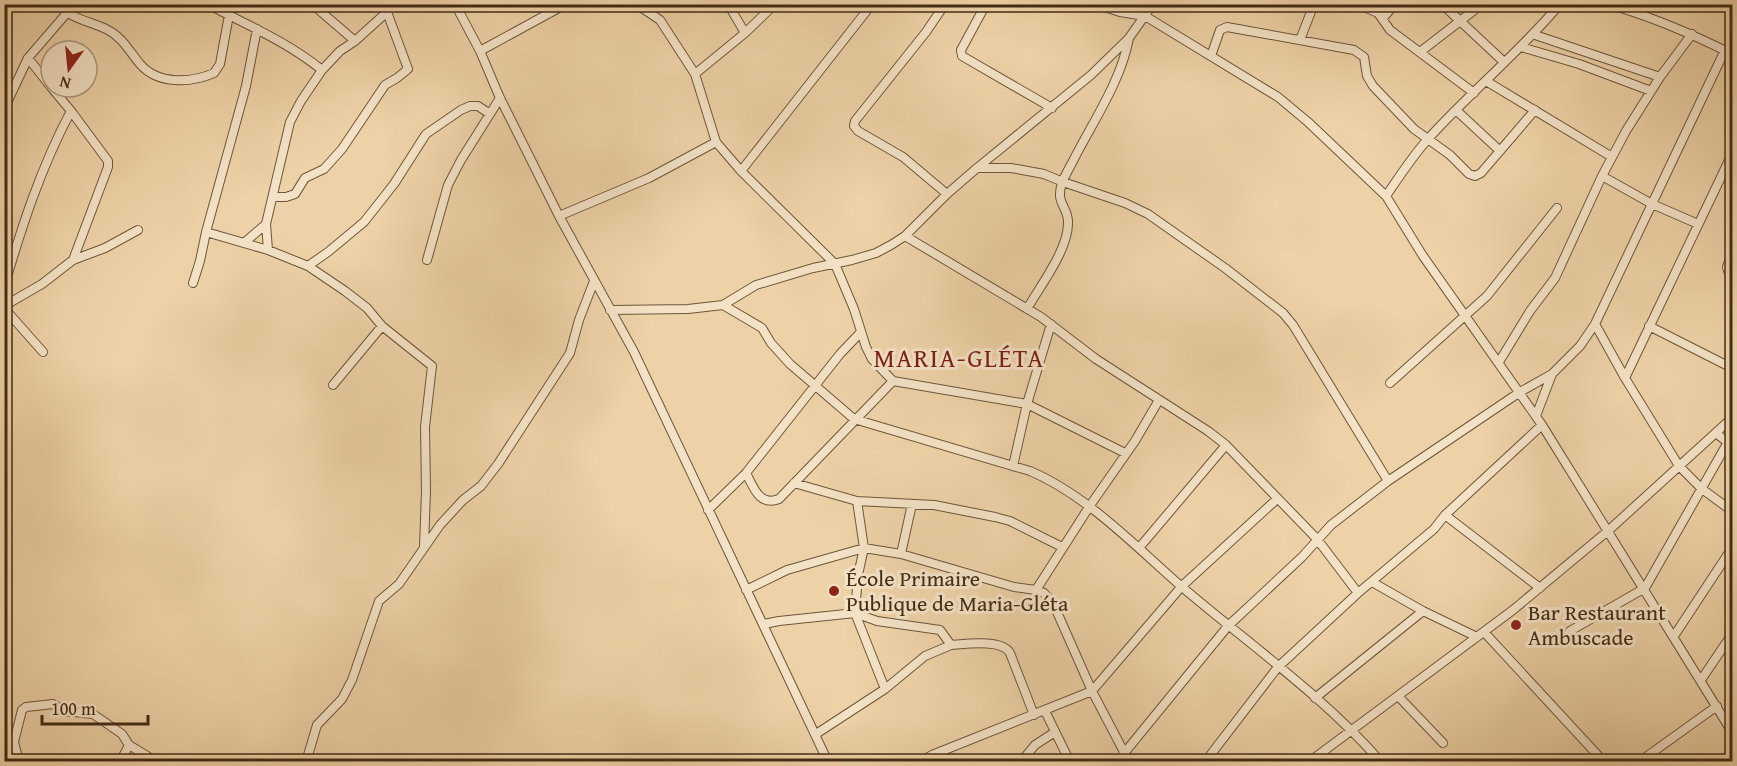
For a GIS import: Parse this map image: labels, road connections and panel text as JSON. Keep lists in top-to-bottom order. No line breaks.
{"districts":["MARIA-GLÉTA"],"places":["École Primaire Publique de Maria-Gléta","Bar Restaurant Ambuscade"],"scale_bar":"100 m","north":"bottom"}
